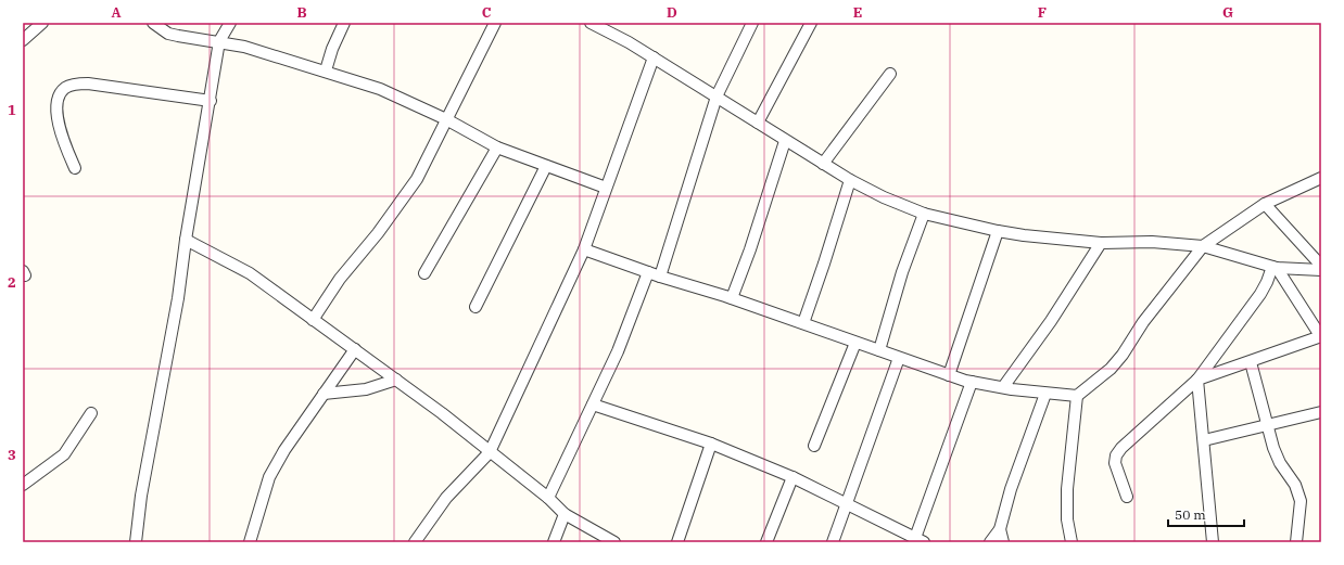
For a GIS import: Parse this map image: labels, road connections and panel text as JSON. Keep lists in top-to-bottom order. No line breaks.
{"scale_bar":"50 m","grid":{"columns":["A","B","C","D","E","F","G"],"rows":["1","2","3"]}}
